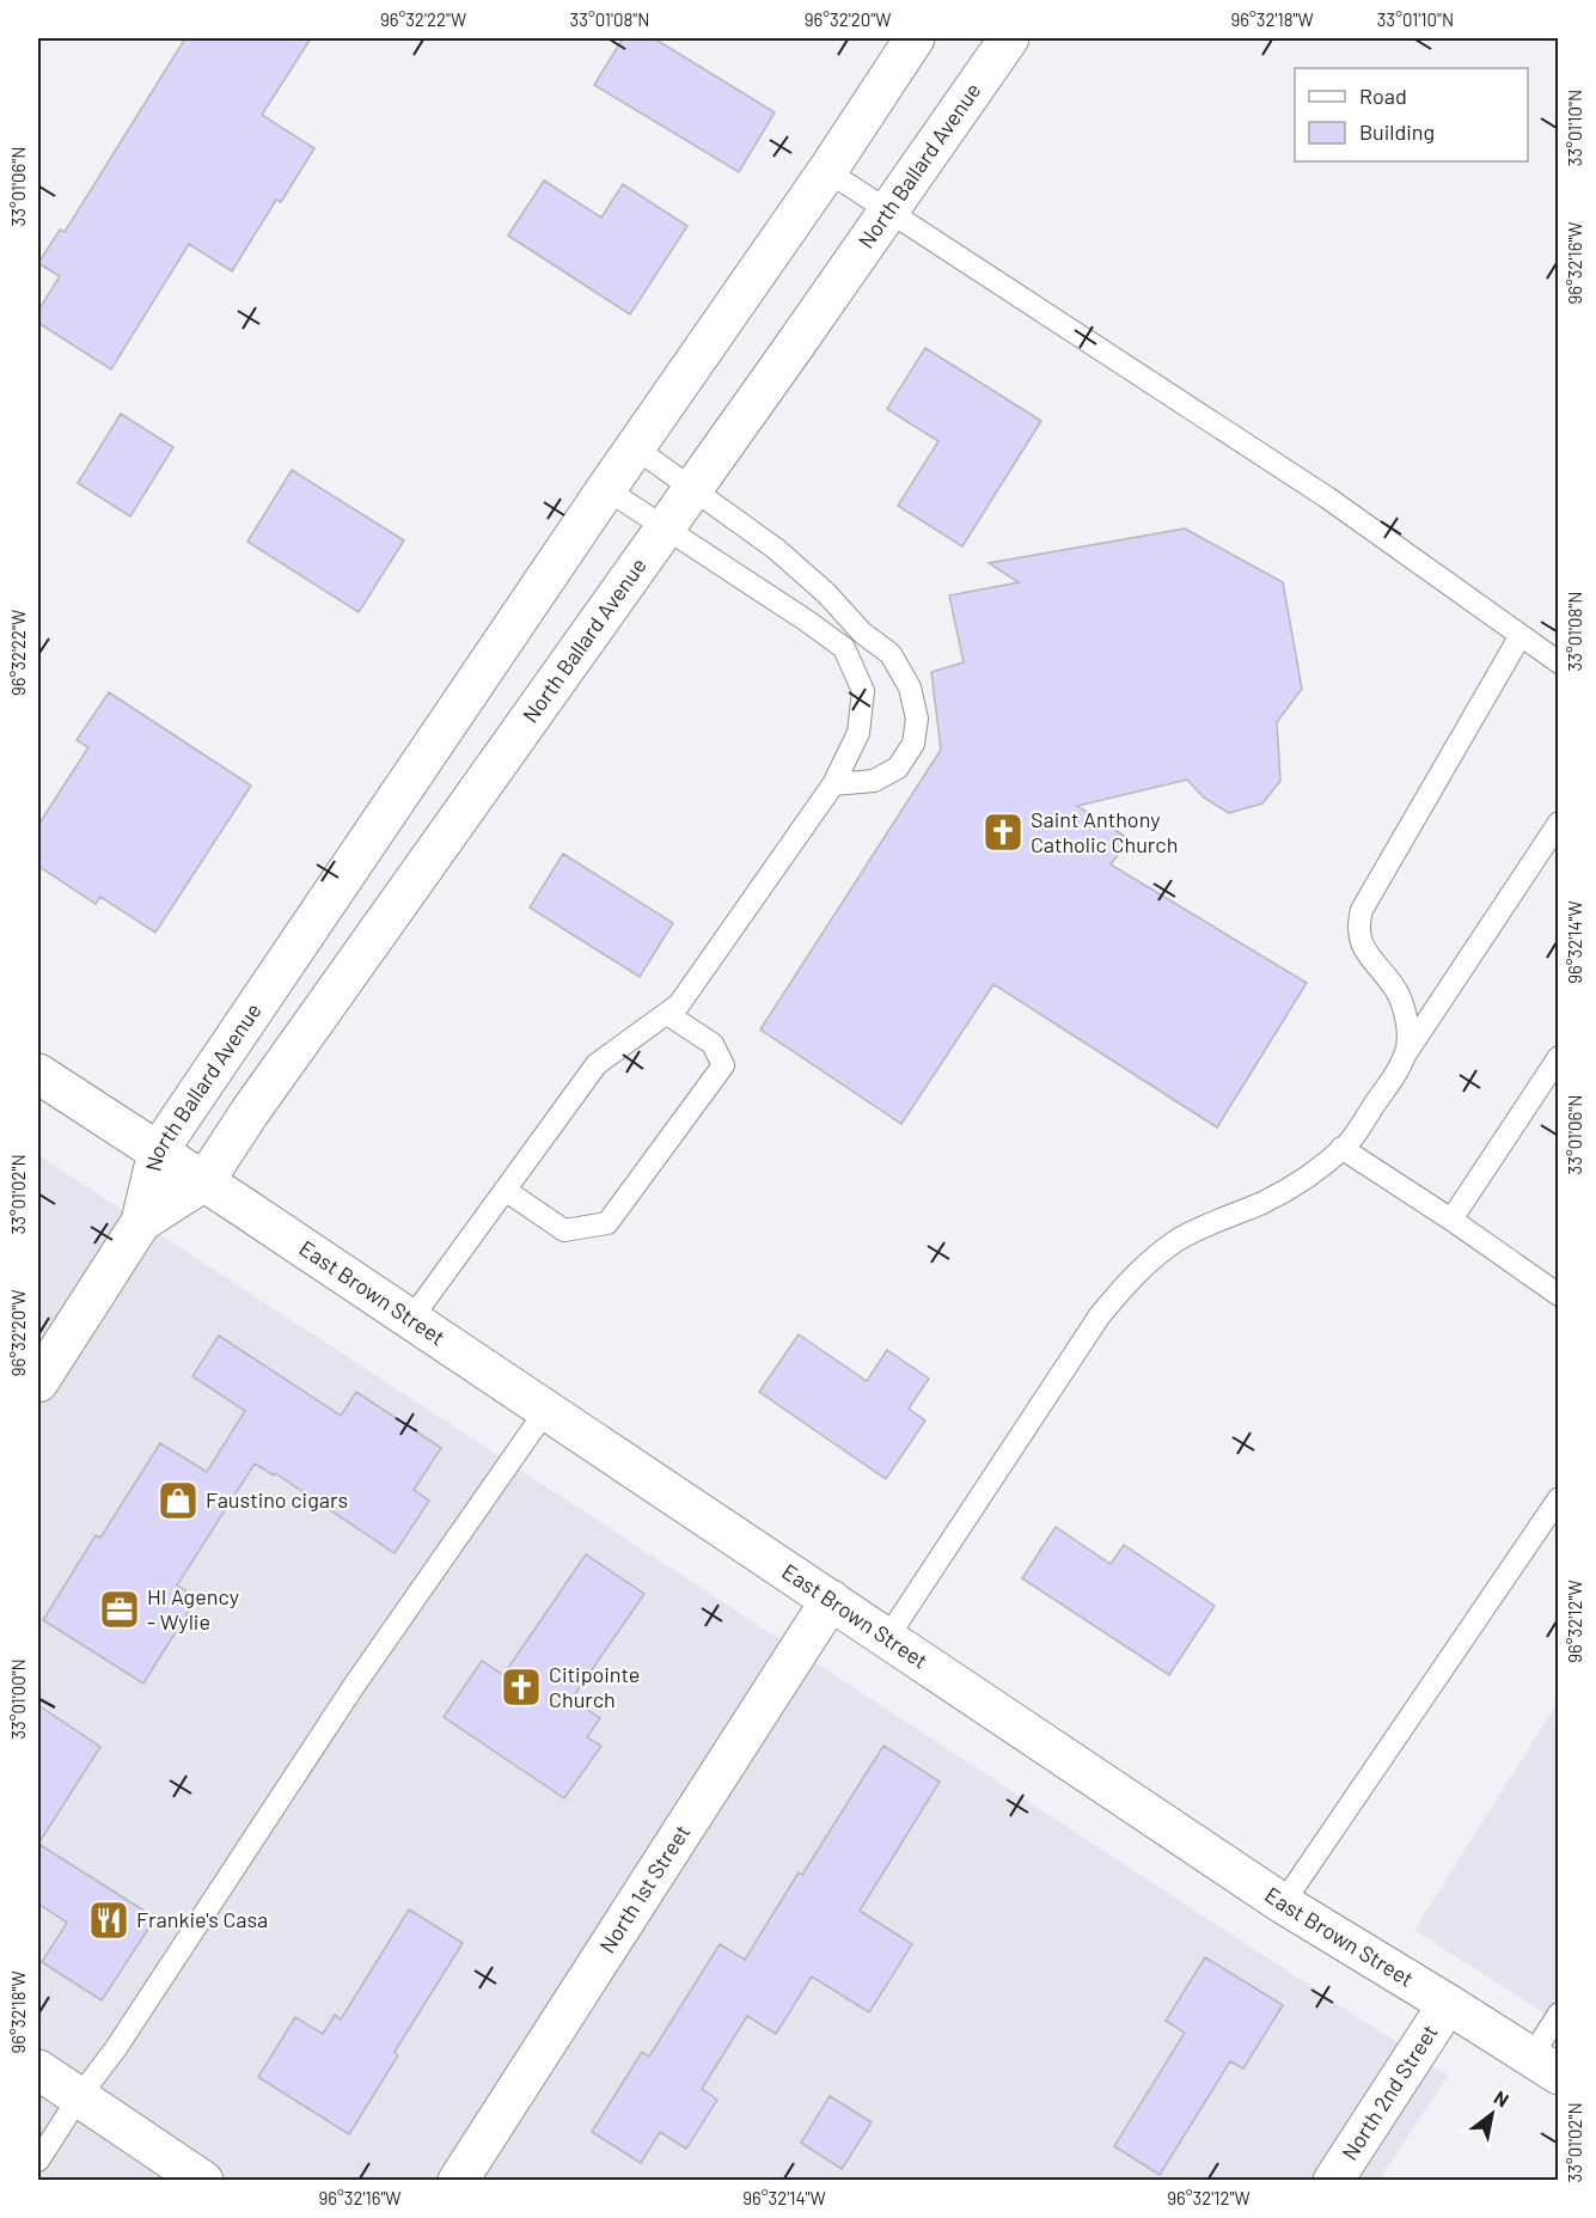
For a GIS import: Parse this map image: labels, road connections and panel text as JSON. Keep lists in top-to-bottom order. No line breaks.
{"streets":{"main road":["North Ballard Avenue","East Brown Street","North 1st Street","North 2nd Street"]},"crossings":[["North Ballard Avenue","East Brown Street"],["East Brown Street","North 1st Street"],["East Brown Street","North 2nd Street"]],"places":{"church":["Saint Anthony Catholic Church","Citipointe Church"],"shop":["Faustino cigars"],"office":["HI Agency - Wylie"],"restaurant":["Frankie's Casa"]},"legend":["Road","Building"],"north":"top right","coordinates":["96°32'22\"W","33°01'08\"N","96°32'20\"W","96°32'18\"W","33°01'10\"N","33°01'06\"N","96°32'16\"W","96°32'14\"W","33°01'02\"N","96°32'12\"W","33°01'00\"N"]}
